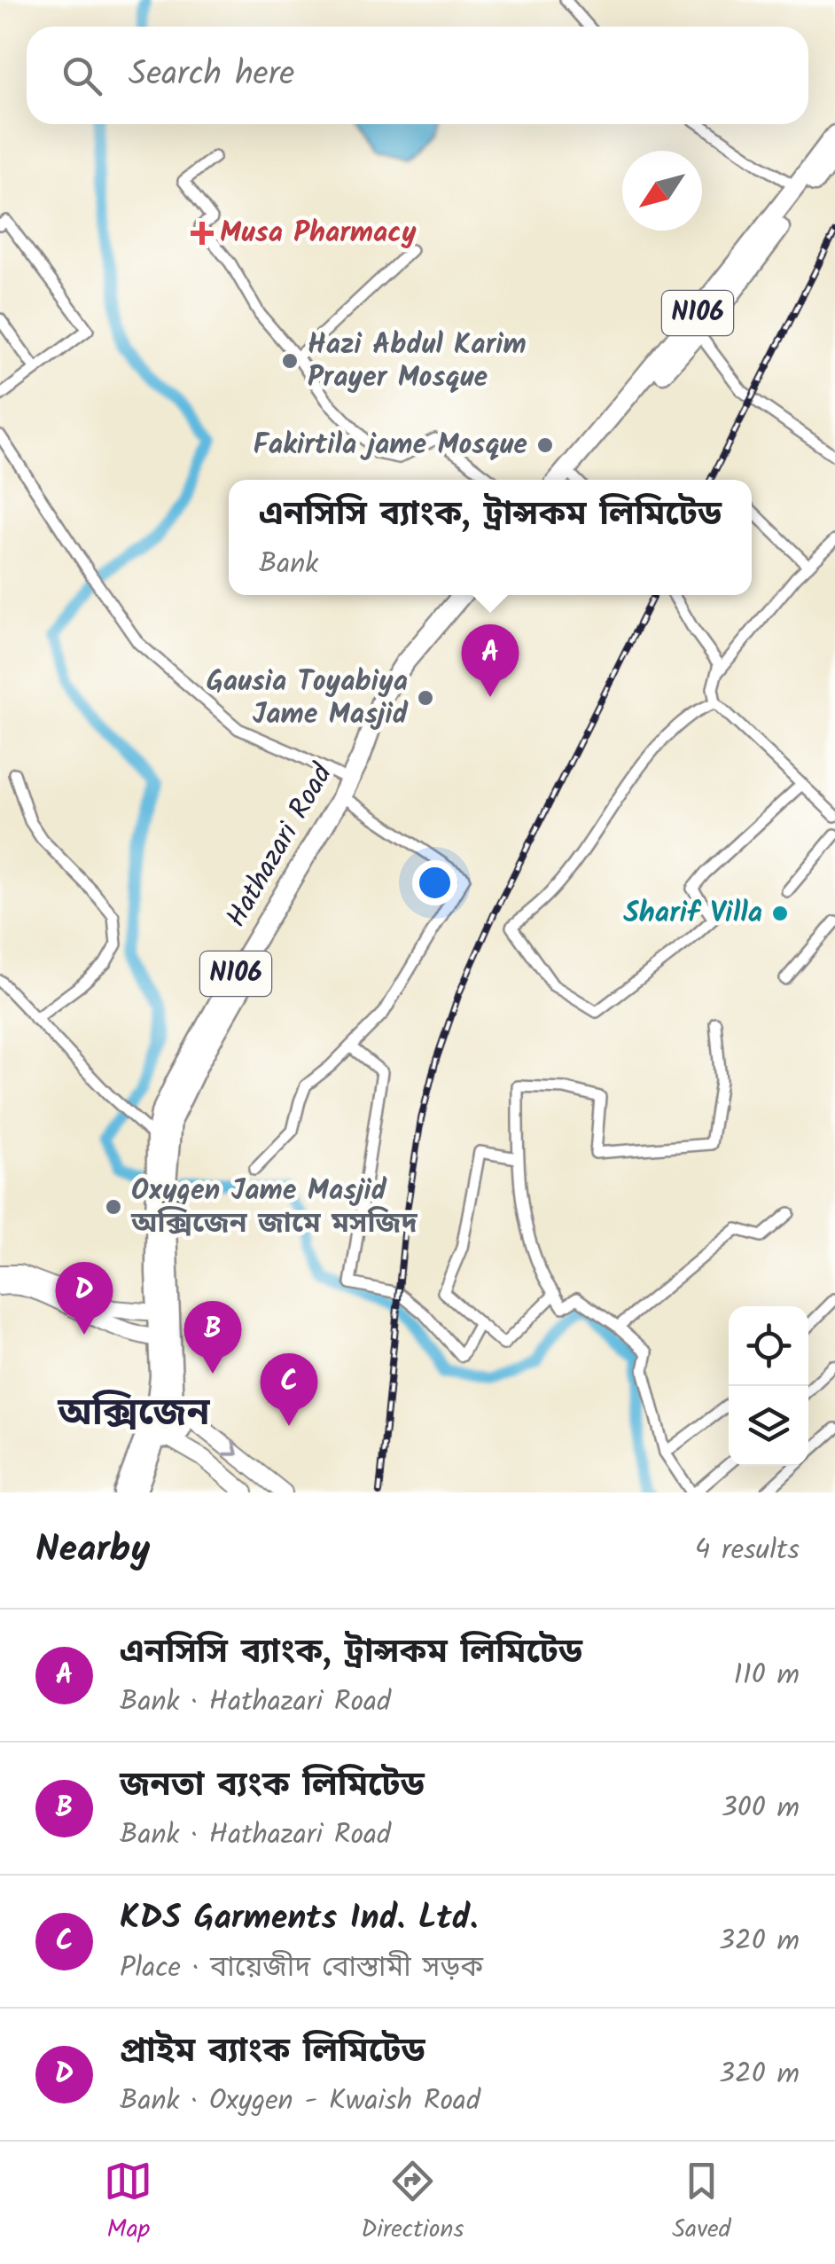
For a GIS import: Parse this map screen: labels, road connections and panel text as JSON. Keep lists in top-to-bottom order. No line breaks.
{"streets":{"highway":["N106","Hathazari Road"]},"crossings":[["N106","Hathazari Road"]],"districts":["অক্সিজেন"],"places":{"health":["Musa Pharmacy"],"other":["Hazi Abdul Karim Prayer Mosque","Fakirtila jame Mosque","Gausia Toyabiya Jame Masjid","Sharif Villa","Oxygen Jame Masjid অক্সিজেন জামে মসজিদ"]},"north":"bottom left","page":{"search":"Search here","popup":["এনসিসি ব্যাংক, ট্রান্সকম লিমিটেড","Bank"],"pins":["A","D","B","C"],"heading":["Nearby","4 results"],"list":[{"mark":"A","name":"এনসিসি ব্যাংক, ট্রান্সকম লিমিটেড","note":"Bank · Hathazari Road","value":"110 m"},{"mark":"B","name":"জনতা ব্যংক লিমিটেড","note":"Bank · Hathazari Road","value":"300 m"},{"mark":"C","name":"KDS Garments Ind. Ltd.","note":"Place · বায়েজীদ বোস্তামী সড়ক","value":"320 m"},{"mark":"D","name":"প্রাইম ব্যাংক লিমিটেড","note":"Bank · Oxygen - Kwaish Road","value":"320 m"}],"nav":["Map","Directions","Saved"]}}
